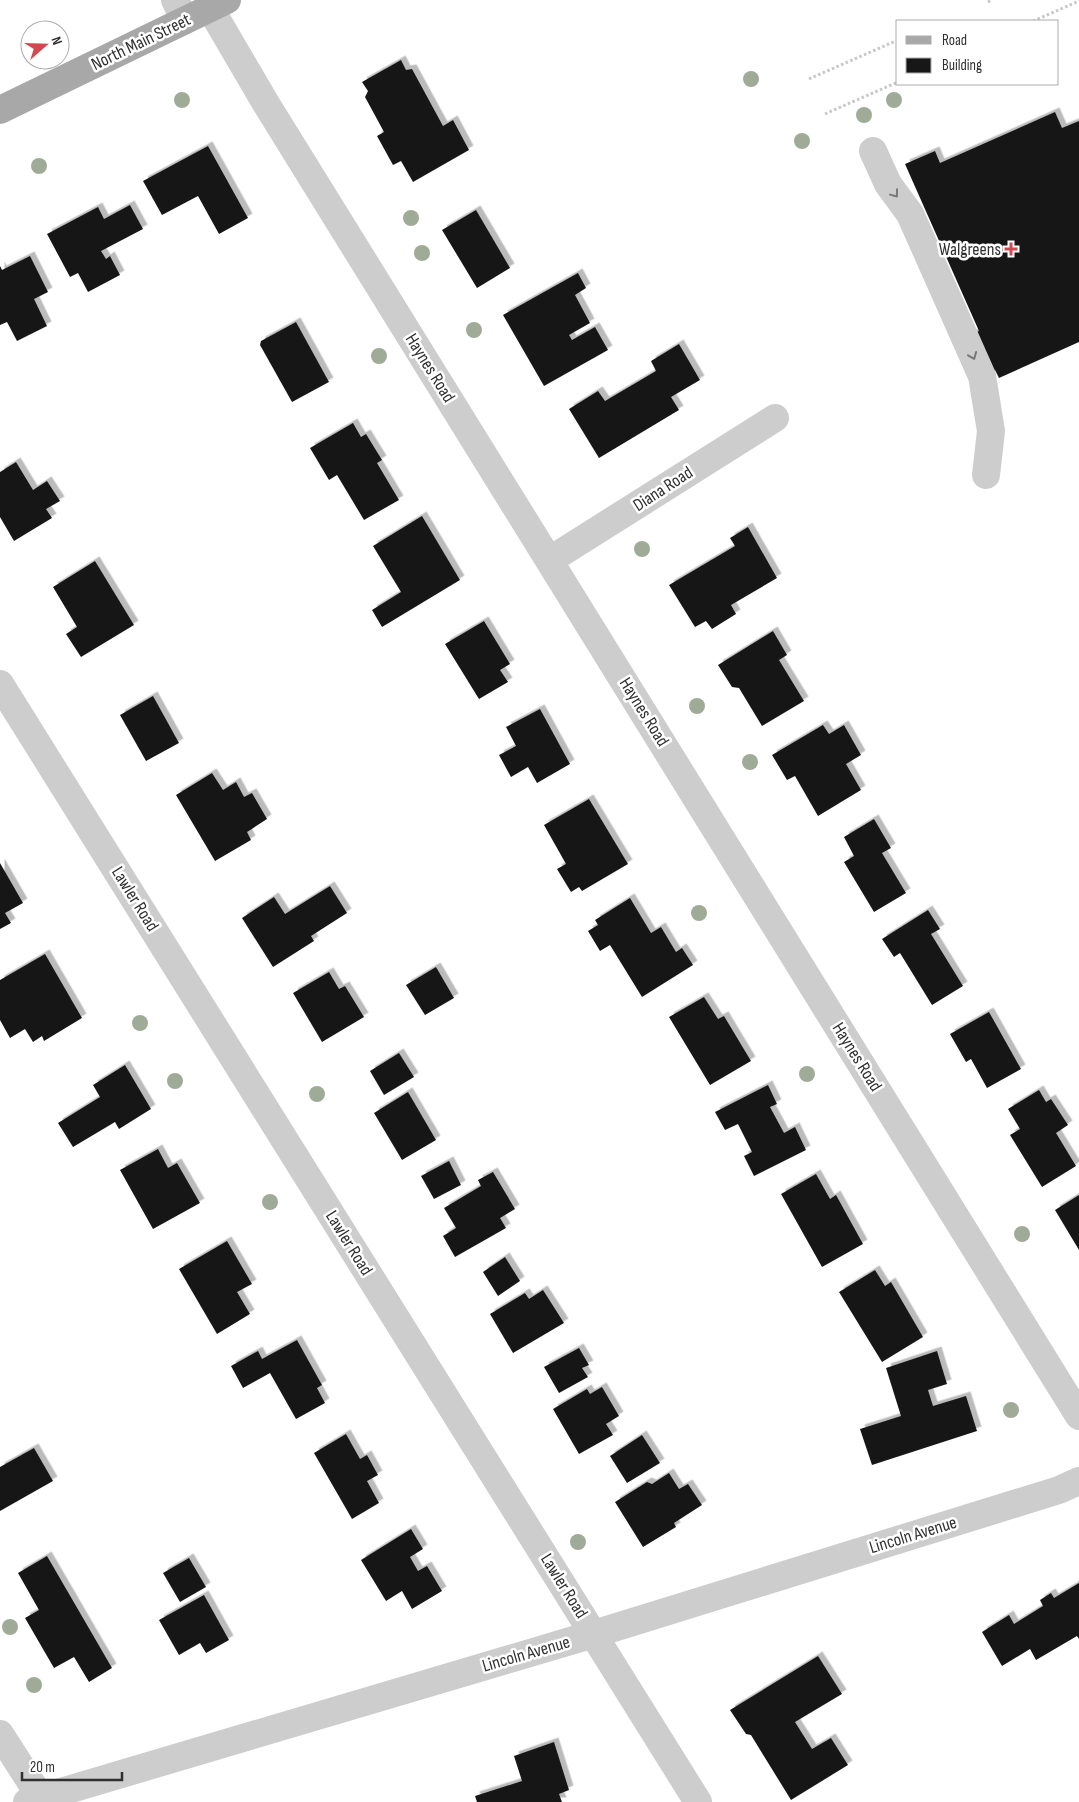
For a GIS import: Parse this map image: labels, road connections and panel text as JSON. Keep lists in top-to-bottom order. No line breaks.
{"streets":{"main road":["North Main Street"],"street":["Haynes Road","Diana Road","Lawler Road","Lincoln Avenue"]},"crossings":[["North Main Street","Haynes Road"],["Haynes Road","Diana Road"],["Lawler Road","Lincoln Avenue"]],"places":{"health":["Walgreens"]},"legend":["Road","Building"],"scale_bar":"20 m","north":"right"}
